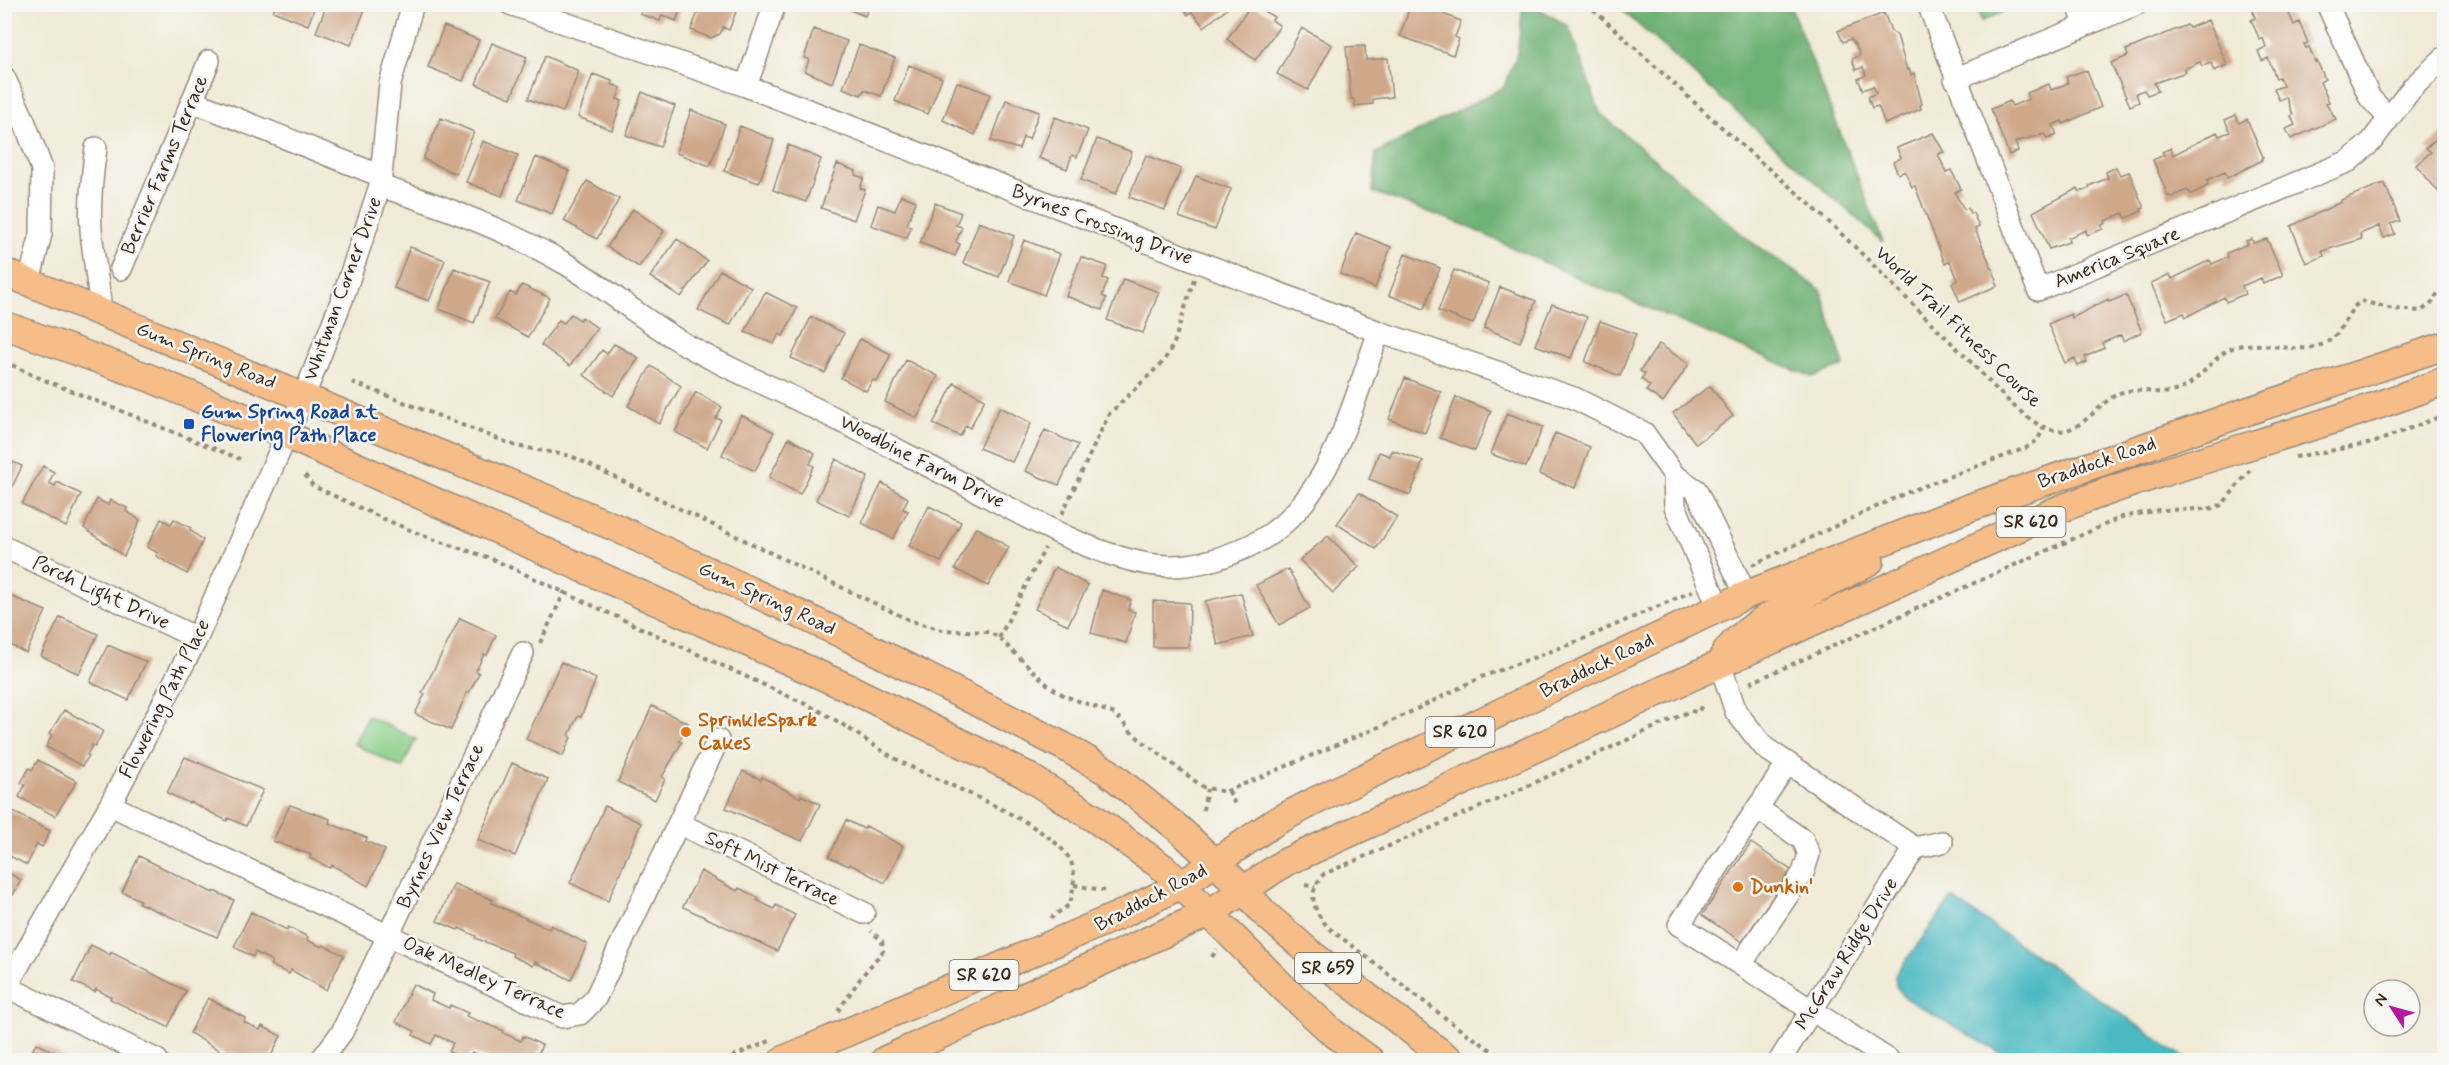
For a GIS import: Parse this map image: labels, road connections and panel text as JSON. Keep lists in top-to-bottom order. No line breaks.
{"streets":{"main road":["Gum Spring Road","Braddock Road","SR 620","SR 659"],"street":["Berrier Farms Terrace","Byrnes Crossing Drive","America Square","Whitman Corner Drive","Woodbine Farm Drive","Porch Light Drive","Flowering Path Place","Byrnes View Terrace","Soft Mist Terrace","McGraw Ridge Drive","Oak Medley Terrace"],"path":["World Trail Fitness Course"]},"crossings":[["Berrier Farms Terrace","Woodbine Farm Drive"],["Byrnes Crossing Drive","Woodbine Farm Drive"],["Byrnes Crossing Drive","Braddock Road"],["Whitman Corner Drive","Gum Spring Road"],["Whitman Corner Drive","Woodbine Farm Drive"],["Whitman Corner Drive","Flowering Path Place"],["Gum Spring Road","Braddock Road"],["Gum Spring Road","Flowering Path Place"],["Braddock Road","SR 659"],["Porch Light Drive","Flowering Path Place"],["Flowering Path Place","SR 659"],["Flowering Path Place","Oak Medley Terrace"],["Byrnes View Terrace","Oak Medley Terrace"],["Soft Mist Terrace","Oak Medley Terrace"]],"places":{"transit":["Gum Spring Road at Flowering Path Place"],"other":["SprinkleSpark Cakes","Dunkin'"]},"north":"top left"}
